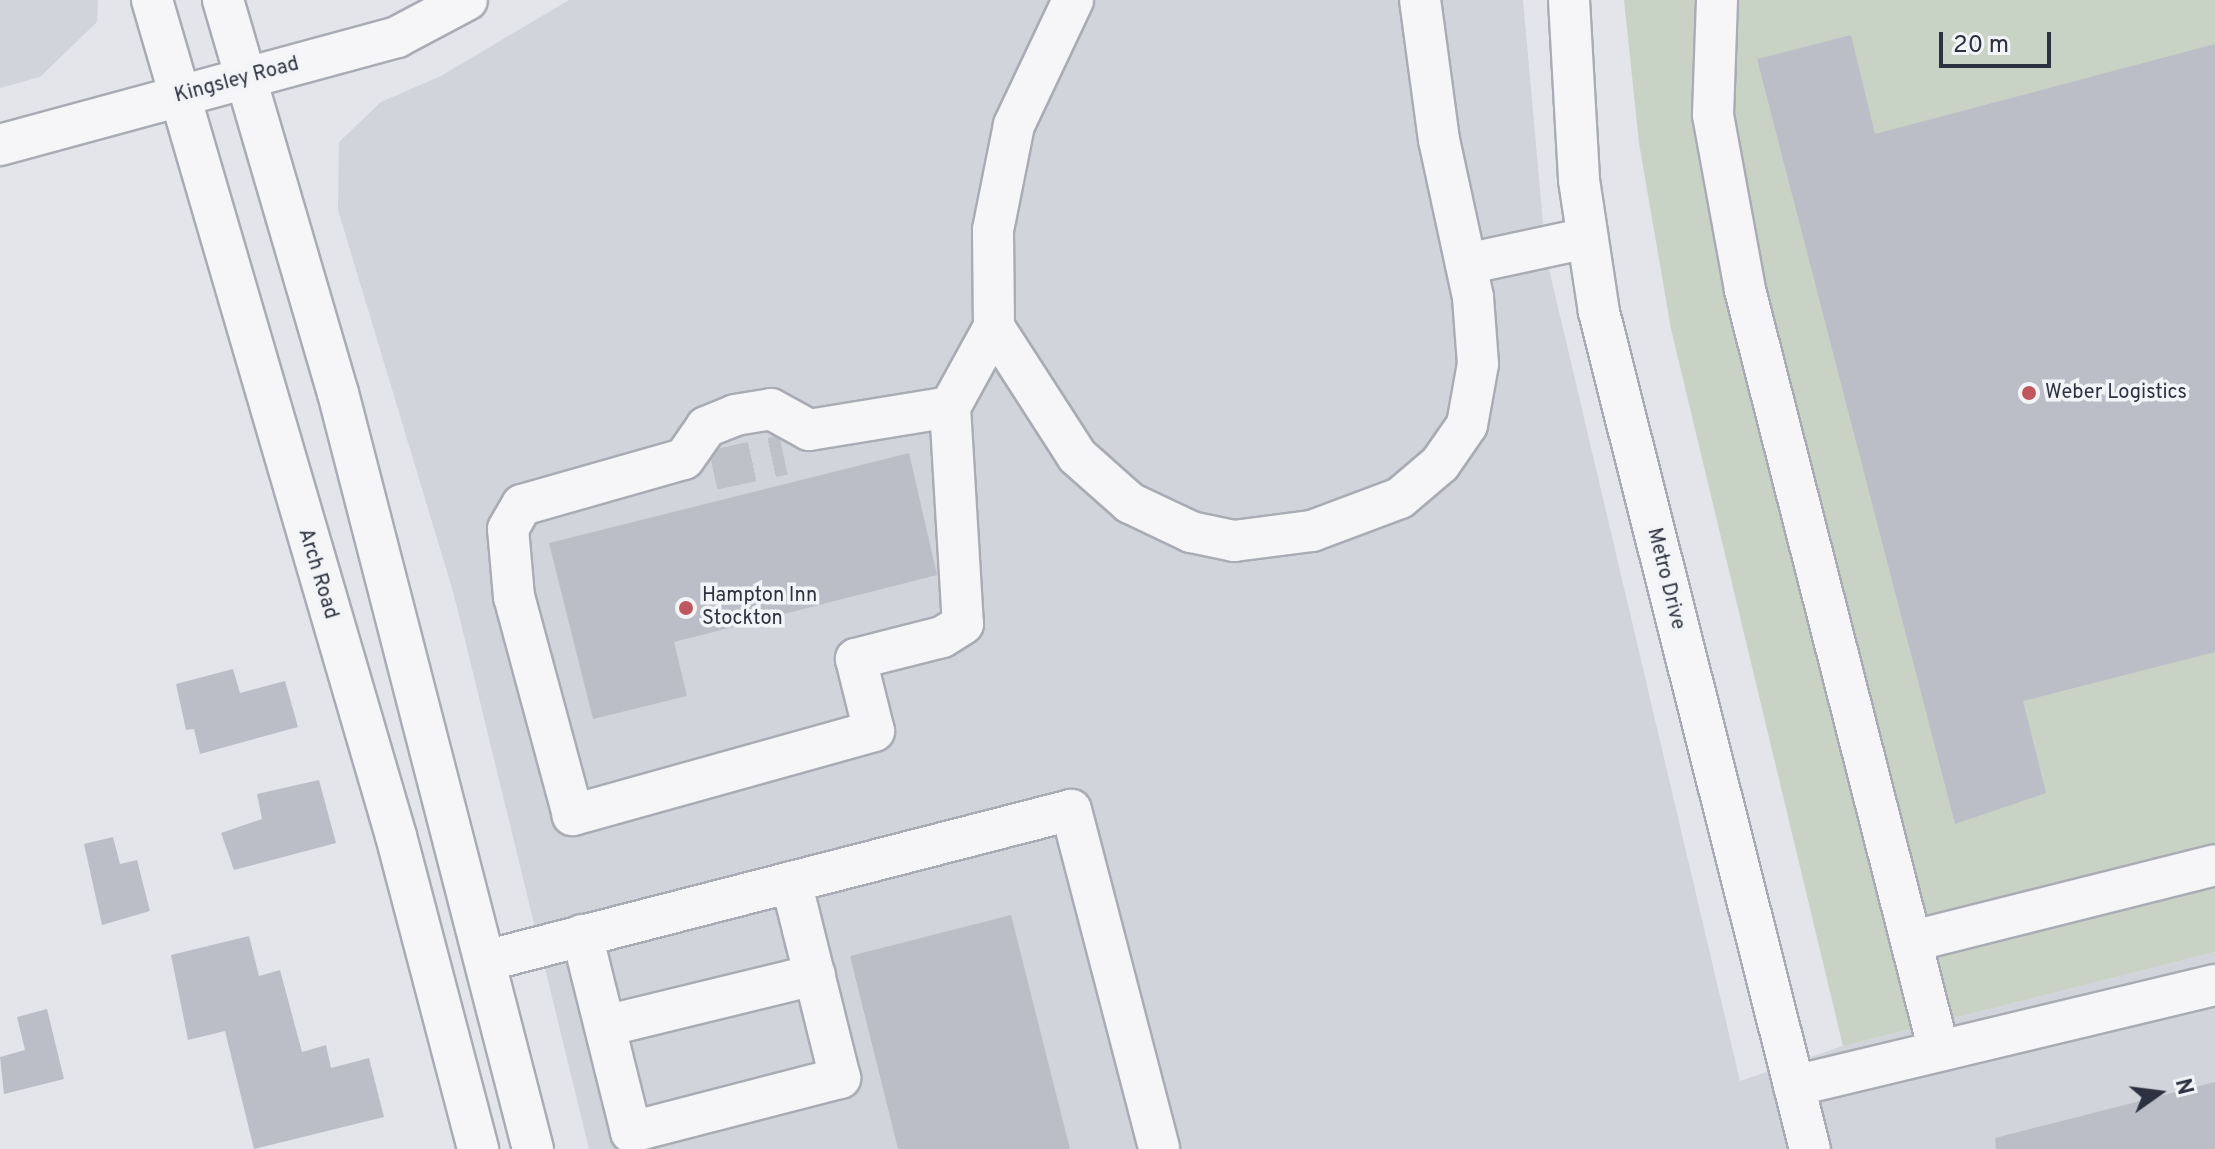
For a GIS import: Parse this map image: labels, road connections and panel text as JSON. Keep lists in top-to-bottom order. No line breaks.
{"streets":{"street":["Kingsley Road","Arch Road","Metro Drive"]},"crossings":[["Kingsley Road","Arch Road"]],"places":["Weber Logistics","Hampton Inn Stockton"],"scale_bar":"20 m","north":"right"}
